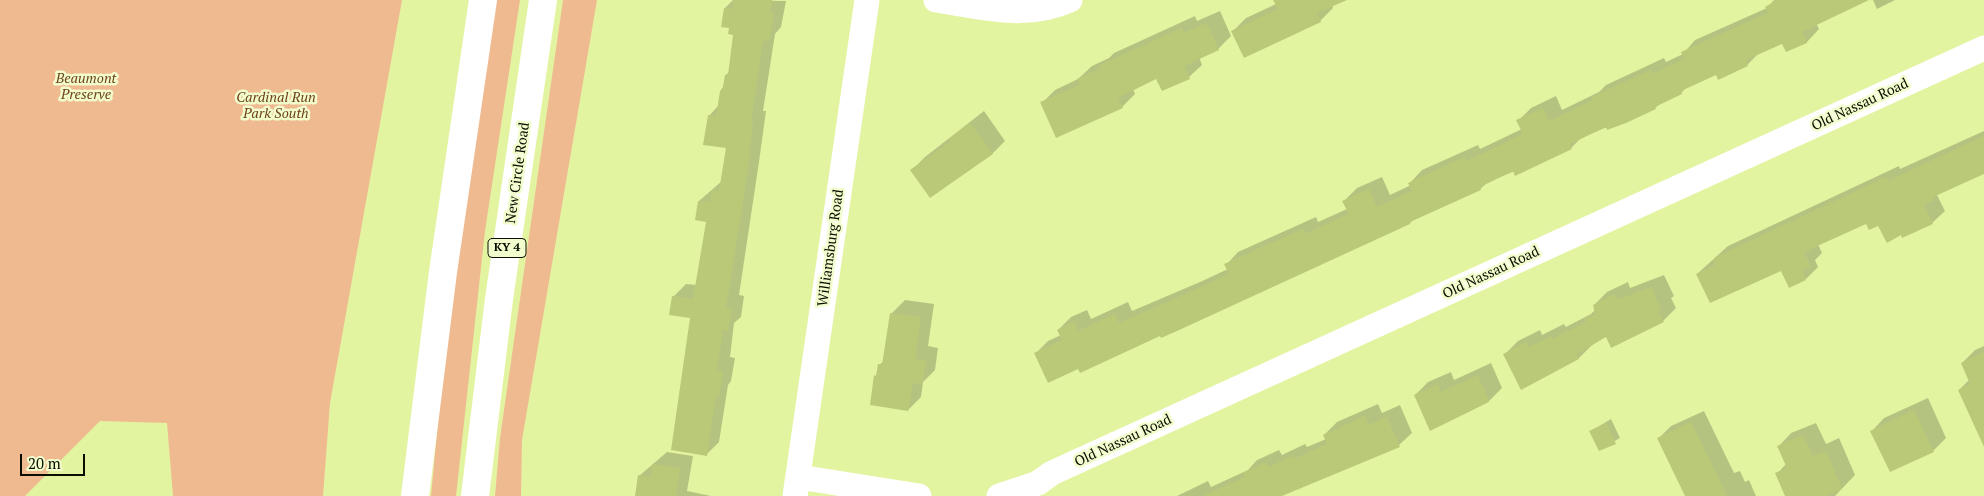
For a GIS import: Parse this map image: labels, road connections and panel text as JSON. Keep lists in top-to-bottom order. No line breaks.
{"streets":{"highway":["New Circle Road","KY 4"],"street":["Old Nassau Road","Williamsburg Road"]},"parks":["Beaumont Preserve","Cardinal Run Park South"],"scale_bar":"20 m"}
